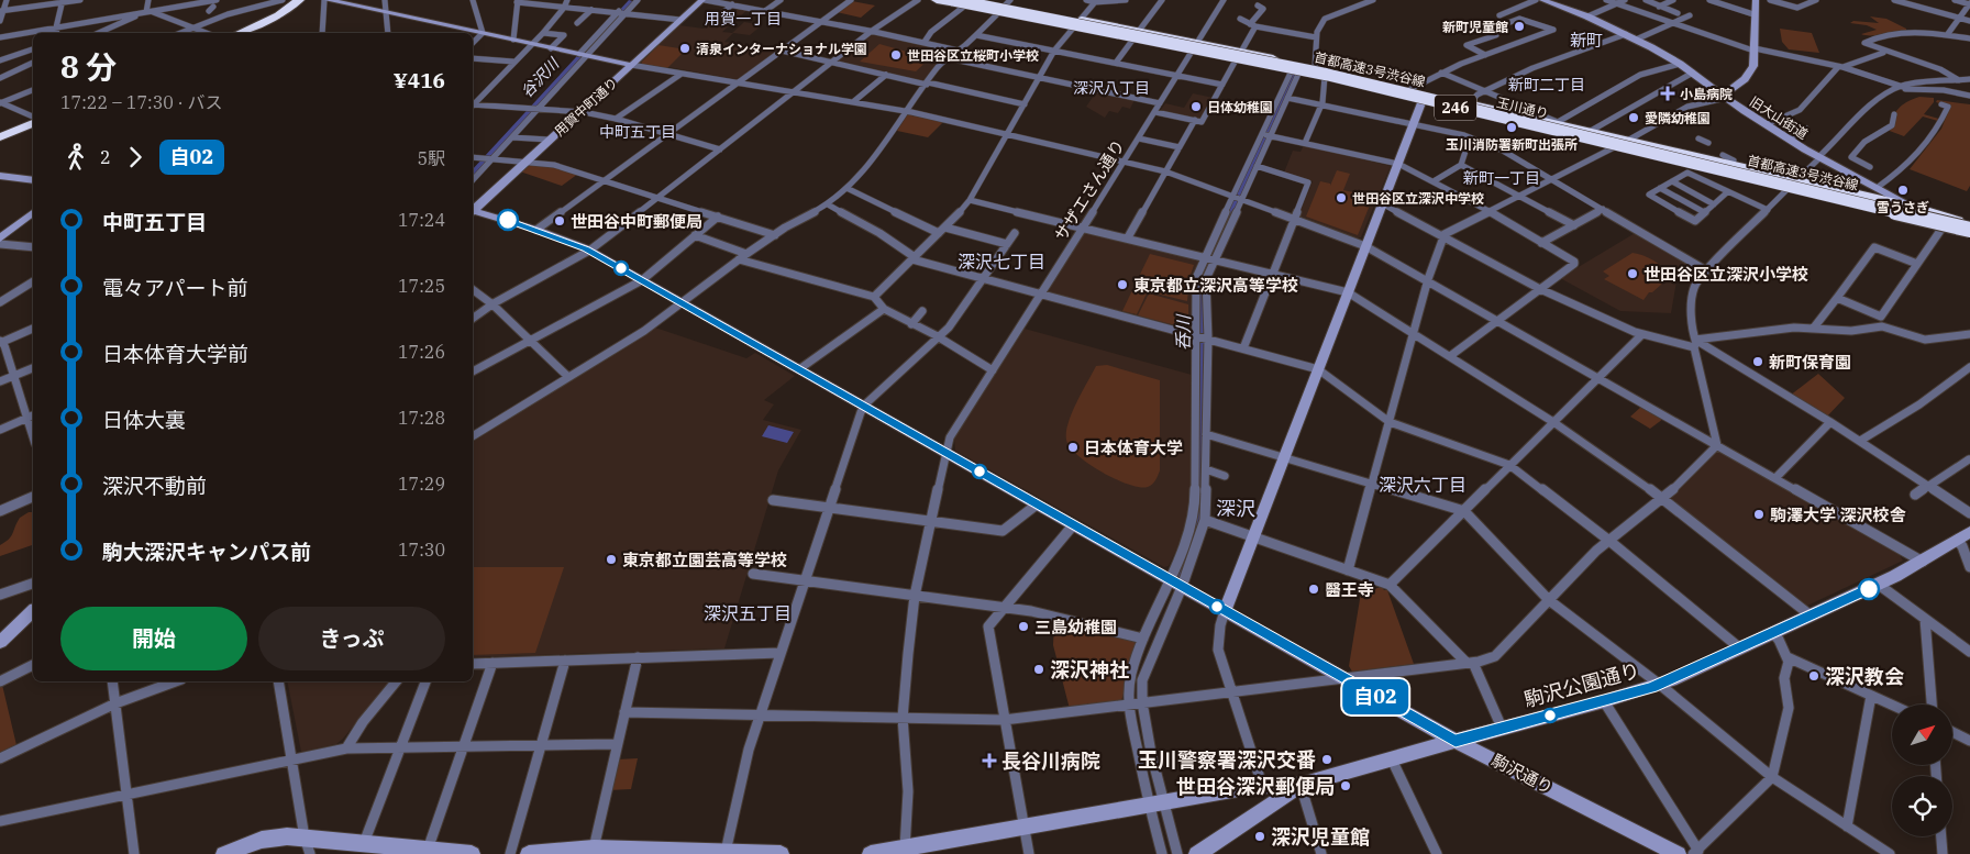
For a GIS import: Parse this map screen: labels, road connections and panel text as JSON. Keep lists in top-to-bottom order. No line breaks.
{"streets":{"highway":["首都高速3号渋谷線","246","玉川通り"],"street":["用賀中町通り","旧大山街道","サザエさん通り","駒沢公園通り","駒沢通り"]},"crossings":[["首都高速3号渋谷線","玉川通り"],["玉川通り","旧大山街道"],["玉川通り","サザエさん通り"],["サザエさん通り","駒沢通り"],["駒沢公園通り","駒沢通り"]],"districts":["用賀一丁目","新町","新町二丁目","深沢八丁目","中町五丁目","新町一丁目","深沢七丁目","深沢六丁目","深沢","深沢五丁目"],"water":["谷沢川","呑川"],"places":{"other":["新町児童館","清泉インターナショナル学園","世田谷区立桜町小学校","日体幼稚園","愛隣幼稚園","玉川消防署新町出張所","雪うさぎ","世田谷区立深沢中学校","世田谷中町郵便局","世田谷区立深沢小学校","東京都立深沢高等学校","新町保育園","日本体育大学","駒澤大学 深沢校舎","東京都立園芸高等学校","醫王寺","三島幼稚園","深沢神社","深沢教会","玉川警察署深沢交番","世田谷深沢郵便局","深沢児童館"],"health":["小島病院","長谷川病院"]},"lines":["bus line 自02"],"north":"top right","page":{"on_map":"自02","heading":["8 分","17:22 – 17:30 · バス","¥416"],"legs":["2","自02","5駅"],"list":[{"name":"中町五丁目","value":"17:24"},{"name":"電々アパート前","value":"17:25"},{"name":"日本体育大学前","value":"17:26"},{"name":"日体大裏","value":"17:28"},{"name":"深沢不動前","value":"17:29"},{"name":"駒大深沢キャンパス前","value":"17:30"}],"buttons":["開始","きっぷ"]}}
